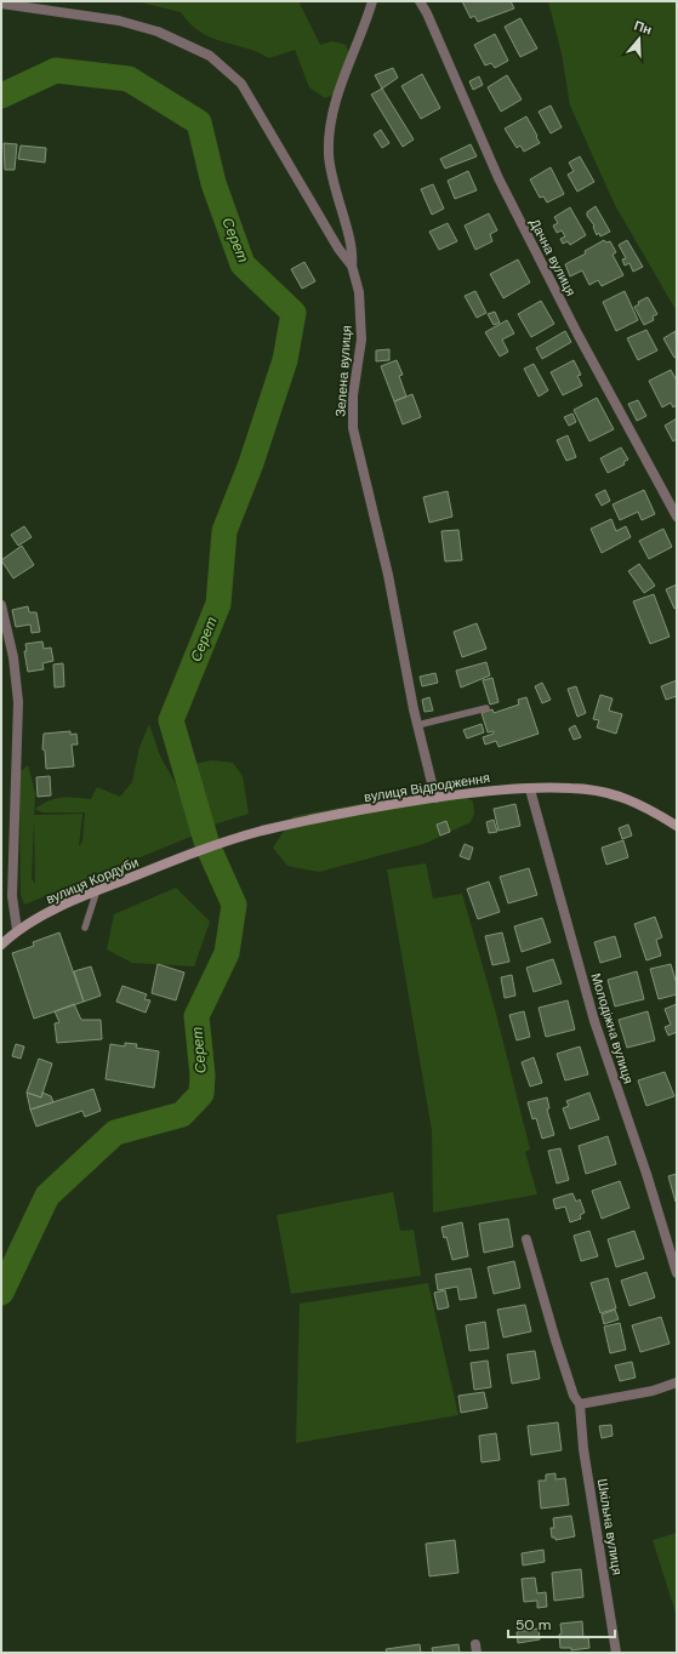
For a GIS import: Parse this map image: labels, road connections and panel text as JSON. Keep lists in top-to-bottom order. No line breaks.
{"streets":{"street":["Дачна вулиця","Зелена вулиця","вулиця Відродження","вулиця Кордуби","Молодіжна вулиця","Шкільна вулиця"]},"crossings":[["Зелена вулиця","вулиця Відродження"],["вулиця Відродження","вулиця Кордуби"],["вулиця Відродження","Молодіжна вулиця"]],"water":["Серет"],"scale_bar":"50 m","north":"top"}
